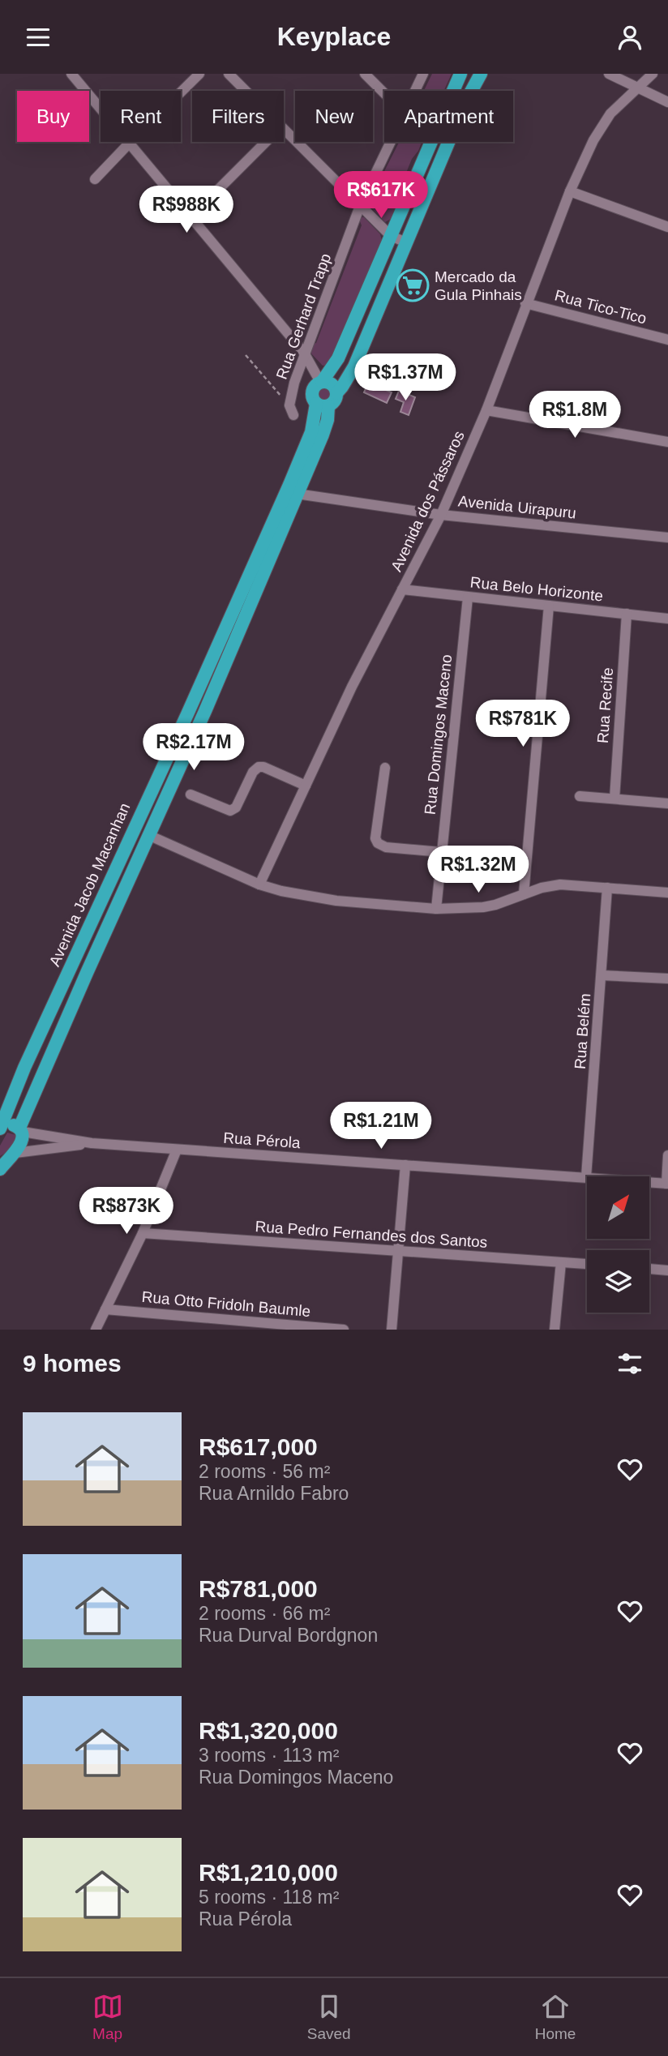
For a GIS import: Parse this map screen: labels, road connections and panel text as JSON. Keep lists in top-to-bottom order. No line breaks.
{"streets":{"main road":["Avenida Jacob Macanhan"],"street":["Rua Tico-Tico","Rua Gerhard Trapp","Avenida dos Pássaros","Avenida Uirapuru","Rua Belo Horizonte","Rua Recife","Rua Domingos Maceno","Rua Belém","Rua Pérola","Rua Pedro Fernandes dos Santos","Rua Otto Fridoln Baumle"]},"crossings":[["Rua Tico-Tico","Avenida dos Pássaros"],["Avenida dos Pássaros","Avenida Uirapuru"],["Avenida dos Pássaros","Rua Belo Horizonte"],["Rua Belo Horizonte","Rua Recife"],["Rua Belo Horizonte","Rua Domingos Maceno"],["Avenida Jacob Macanhan","Rua Pérola"],["Rua Belém","Rua Pérola"]],"places":{"supermarket":["Mercado da Gula Pinhais"]},"north":"top right","page":{"header":"Keyplace","chip":["Buy","Rent","Filters","New","Apartment"],"price":["R$617K","R$988K","R$1.37M","R$1.8M","R$781K","R$2.17M","R$1.32M","R$1.21M","R$873K"],"heading":"9 homes","list":[{"name":"R$617,000","note":"2 rooms · 56 m² · Rua Arnildo Fabro"},{"name":"R$781,000","note":"2 rooms · 66 m² · Rua Durval Bordgnon"},{"name":"R$1,320,000","note":"3 rooms · 113 m² · Rua Domingos Maceno"},{"name":"R$1,210,000","note":"5 rooms · 118 m² · Rua Pérola"}],"tabs":["Map","Saved","Home"]}}
